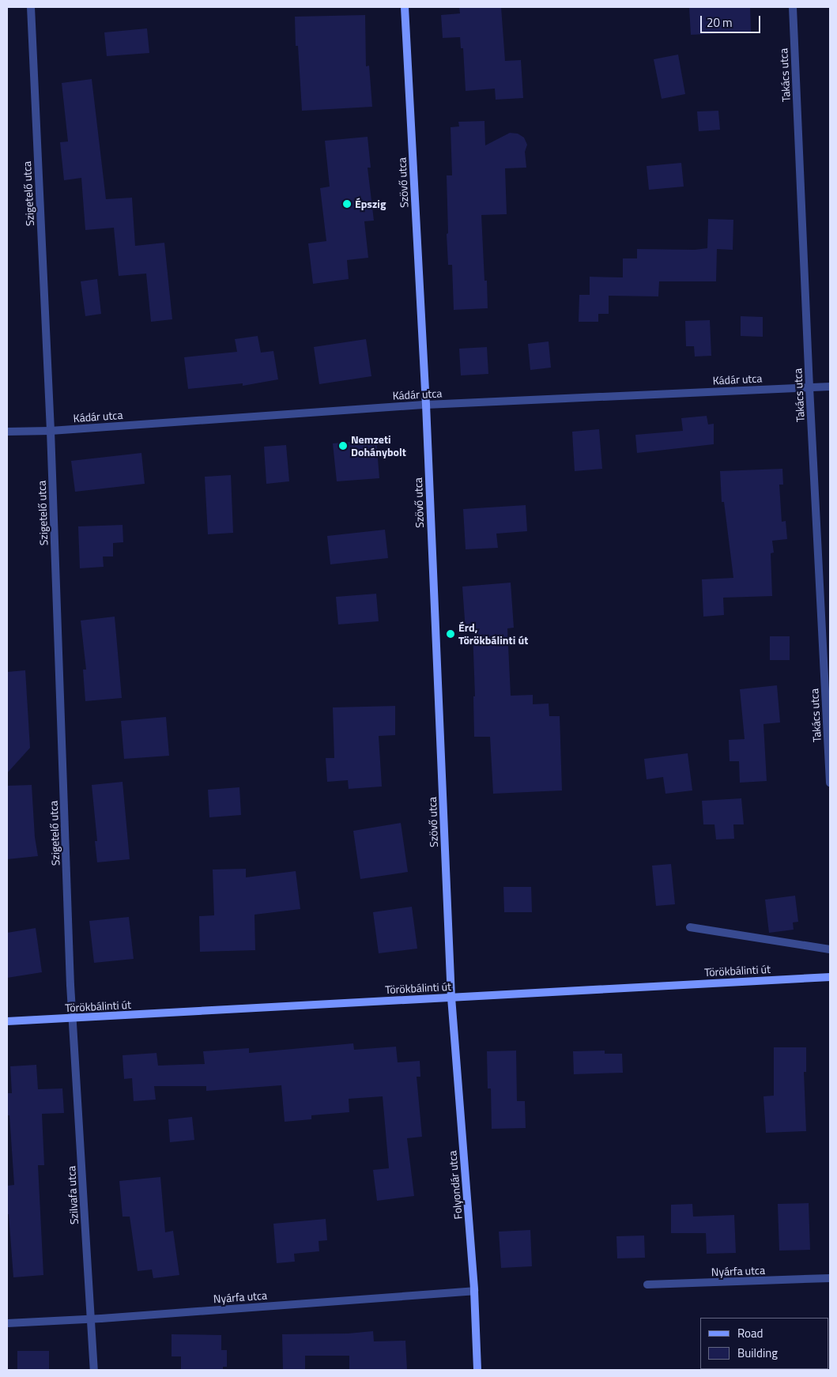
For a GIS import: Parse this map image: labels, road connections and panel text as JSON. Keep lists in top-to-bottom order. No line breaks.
{"streets":{"street":["Takács utca","Szövő utca","Szigetelő utca","Kádár utca","Törökbálinti út","Folyondár utca","Szilvafa utca","Nyárfa utca"]},"crossings":[["Takács utca","Kádár utca"],["Szövő utca","Kádár utca"],["Szövő utca","Törökbálinti út"],["Szövő utca","Folyondár utca"],["Szigetelő utca","Kádár utca"],["Szigetelő utca","Törökbálinti út"],["Szigetelő utca","Szilvafa utca"],["Törökbálinti út","Folyondár utca"],["Törökbálinti út","Szilvafa utca"],["Folyondár utca","Nyárfa utca"],["Szilvafa utca","Nyárfa utca"]],"places":["Épszig","Nemzeti Dohánybolt","Érd, Törökbálinti út"],"legend":["Road","Building"],"scale_bar":"20 m"}
